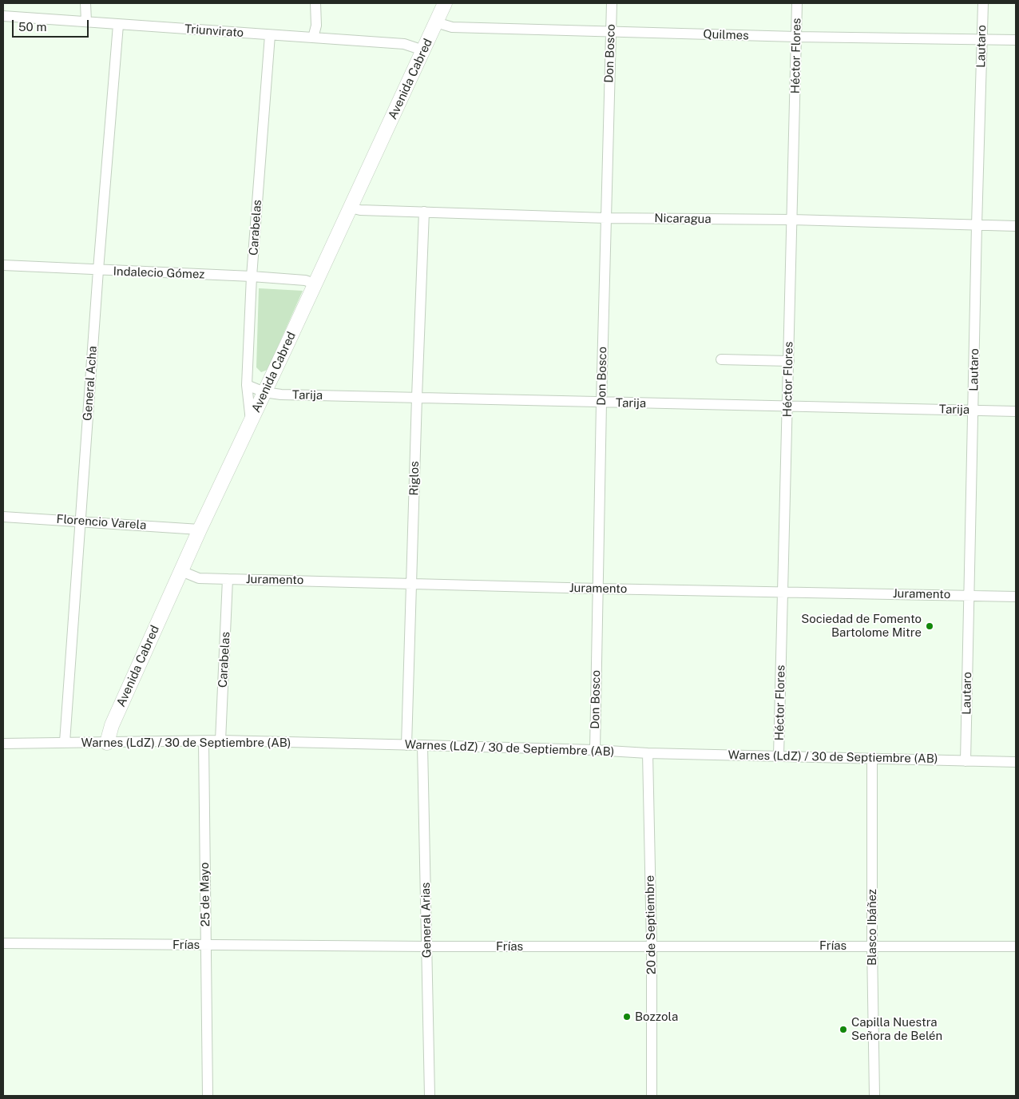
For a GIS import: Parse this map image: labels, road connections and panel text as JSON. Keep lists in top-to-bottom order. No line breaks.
{"streets":{"street":["Triunvirato","Quilmes","Lautaro","Don Bosco","Héctor Flores","Avenida Cabred","Nicaragua","Carabelas","Indalecio Gómez","General Acha","Tarija","Riglos","Florencio Varela","Juramento","Warnes (LdZ) / 30 de Septiembre (AB)","25 de Mayo","General Arias","20 de Septiembre","Blasco Ibáñez","Frías"]},"crossings":[["Triunvirato","Avenida Cabred"],["Triunvirato","Carabelas"],["Triunvirato","General Acha"],["Quilmes","Lautaro"],["Quilmes","Don Bosco"],["Quilmes","Héctor Flores"],["Quilmes","Avenida Cabred"],["Lautaro","Nicaragua"],["Lautaro","Tarija"],["Lautaro","Juramento"],["Lautaro","Warnes (LdZ) / 30 de Septiembre (AB)"],["Don Bosco","Nicaragua"],["Don Bosco","Tarija"],["Don Bosco","Juramento"],["Don Bosco","Warnes (LdZ) / 30 de Septiembre (AB)"],["Héctor Flores","Nicaragua"],["Héctor Flores","Tarija"],["Héctor Flores","Juramento"],["Héctor Flores","Warnes (LdZ) / 30 de Septiembre (AB)"],["Avenida Cabred","Nicaragua"],["Avenida Cabred","Carabelas"],["Avenida Cabred","Indalecio Gómez"],["Avenida Cabred","Tarija"],["Avenida Cabred","Florencio Varela"],["Avenida Cabred","Juramento"],["Avenida Cabred","Warnes (LdZ) / 30 de Septiembre (AB)"],["Nicaragua","Riglos"],["Carabelas","Indalecio Gómez"],["Carabelas","Tarija"],["Carabelas","Juramento"],["Carabelas","Warnes (LdZ) / 30 de Septiembre (AB)"],["Indalecio Gómez","General Acha"],["General Acha","Florencio Varela"],["General Acha","Warnes (LdZ) / 30 de Septiembre (AB)"],["Tarija","Riglos"],["Riglos","Juramento"],["Riglos","Warnes (LdZ) / 30 de Septiembre (AB)"],["Warnes (LdZ) / 30 de Septiembre (AB)","25 de Mayo"],["Warnes (LdZ) / 30 de Septiembre (AB)","General Arias"],["Warnes (LdZ) / 30 de Septiembre (AB)","20 de Septiembre"],["Warnes (LdZ) / 30 de Septiembre (AB)","Blasco Ibáñez"],["25 de Mayo","Frías"],["General Arias","Frías"],["20 de Septiembre","Frías"],["Blasco Ibáñez","Frías"]],"places":["Sociedad de Fomento Bartolome Mitre","Bozzola","Capilla Nuestra Señora de Belén"],"scale_bar":"50 m"}
